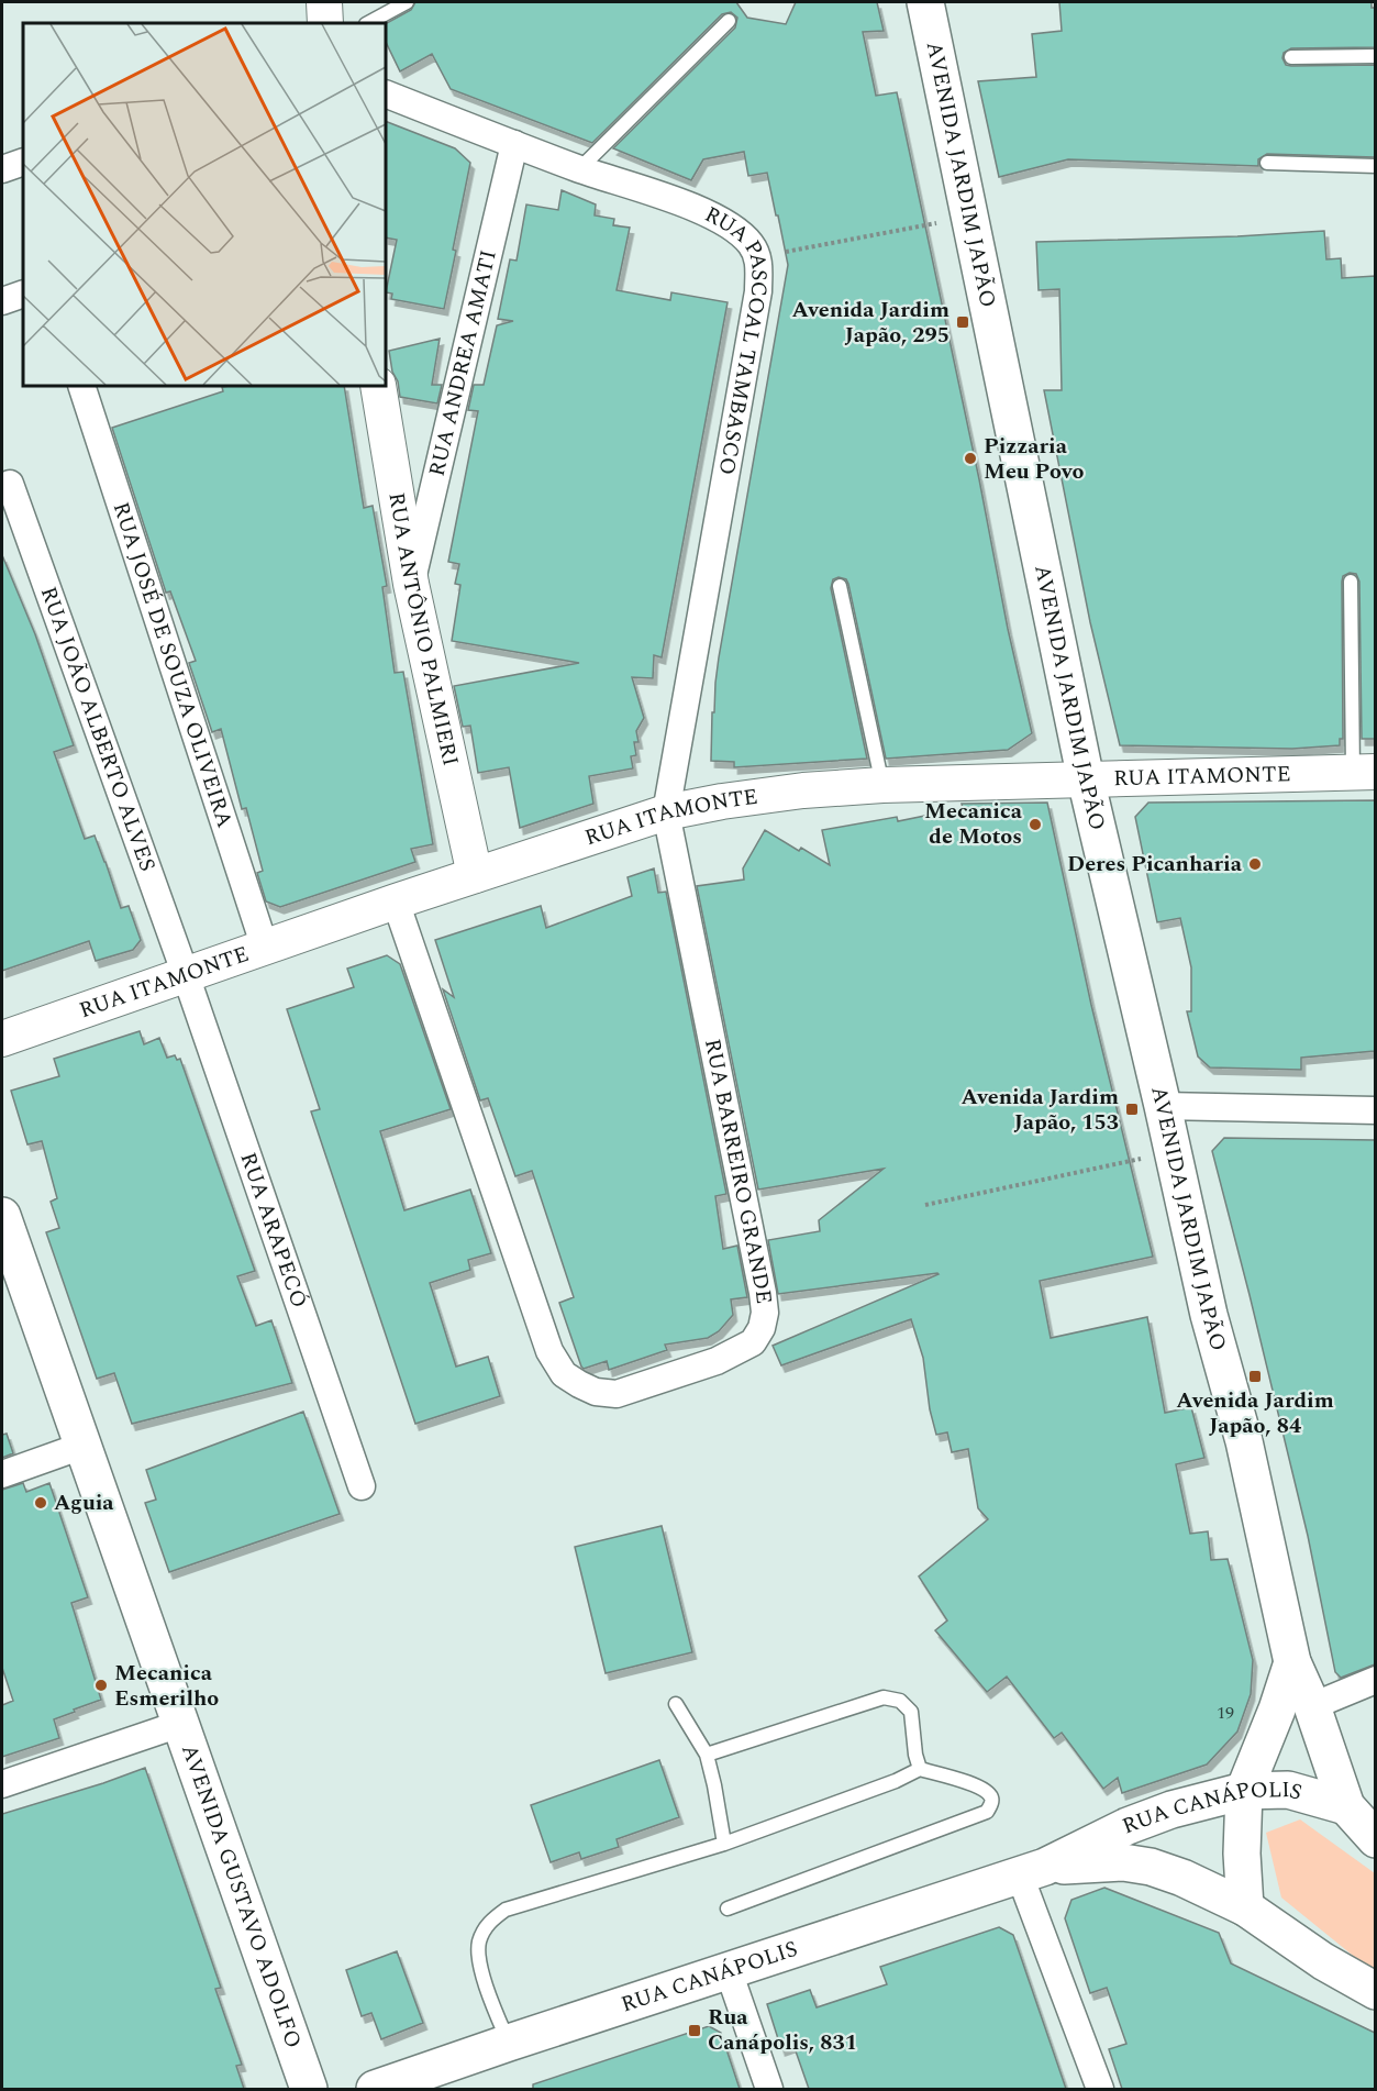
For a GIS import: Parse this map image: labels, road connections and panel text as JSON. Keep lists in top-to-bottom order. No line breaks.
{"streets":{"main road":["AVENIDA JARDIM JAPÃO","RUA CANÁPOLIS","AVENIDA GUSTAVO ADOLFO"],"street":["RUA PASCOAL TAMBASCO","RUA ANDREA AMATI","RUA ANTÔNIO PALMIERI","RUA JOSÉ DE SOUZA OLIVEIRA","RUA JOÃO ALBERTO ALVES","RUA ITAMONTE","RUA BARREIRO GRANDE","RUA ARAPECÓ"]},"crossings":[["AVENIDA JARDIM JAPÃO","RUA ITAMONTE"],["AVENIDA JARDIM JAPÃO","RUA CANÁPOLIS"],["RUA PASCOAL TAMBASCO","RUA ANDREA AMATI"],["RUA PASCOAL TAMBASCO","RUA ITAMONTE"],["RUA PASCOAL TAMBASCO","RUA BARREIRO GRANDE"],["RUA ANDREA AMATI","RUA ANTÔNIO PALMIERI"],["RUA ANTÔNIO PALMIERI","RUA ITAMONTE"],["RUA JOSÉ DE SOUZA OLIVEIRA","RUA ITAMONTE"],["RUA JOÃO ALBERTO ALVES","RUA ITAMONTE"],["RUA JOÃO ALBERTO ALVES","RUA ARAPECÓ"],["RUA ITAMONTE","RUA BARREIRO GRANDE"],["RUA ITAMONTE","RUA ARAPECÓ"]],"places":{"transit":["Avenida Jardim Japão, 295","Avenida Jardim Japão, 153","Avenida Jardim Japão, 84","Rua Canápolis, 831"],"other":["Pizzaria Meu Povo","Mecanica de Motos","Deres Picanharia","Aguia","Mecanica Esmerilho"]},"house_numbers":["19"]}
